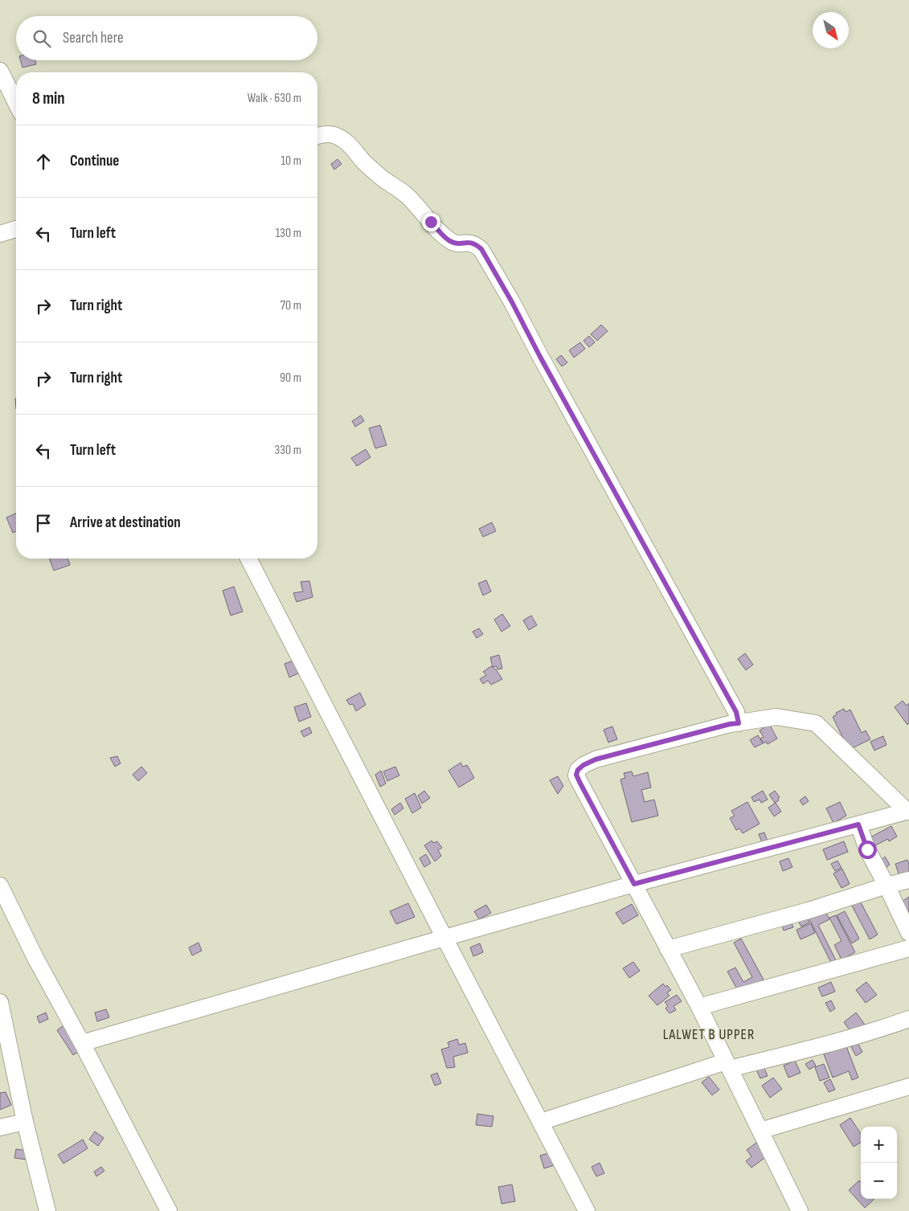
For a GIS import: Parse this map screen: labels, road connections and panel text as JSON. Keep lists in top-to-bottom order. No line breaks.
{"districts":["LALWET B UPPER"],"north":"bottom right","page":{"search":"Search here","heading":["8 min","Walk · 630 m"],"list":[["Continue","10 m"],["Turn left","130 m"],["Turn right","70 m"],["Turn right","90 m"],["Turn left","330 m"],"Arrive at destination"],"map_buttons":["+","−"]}}
